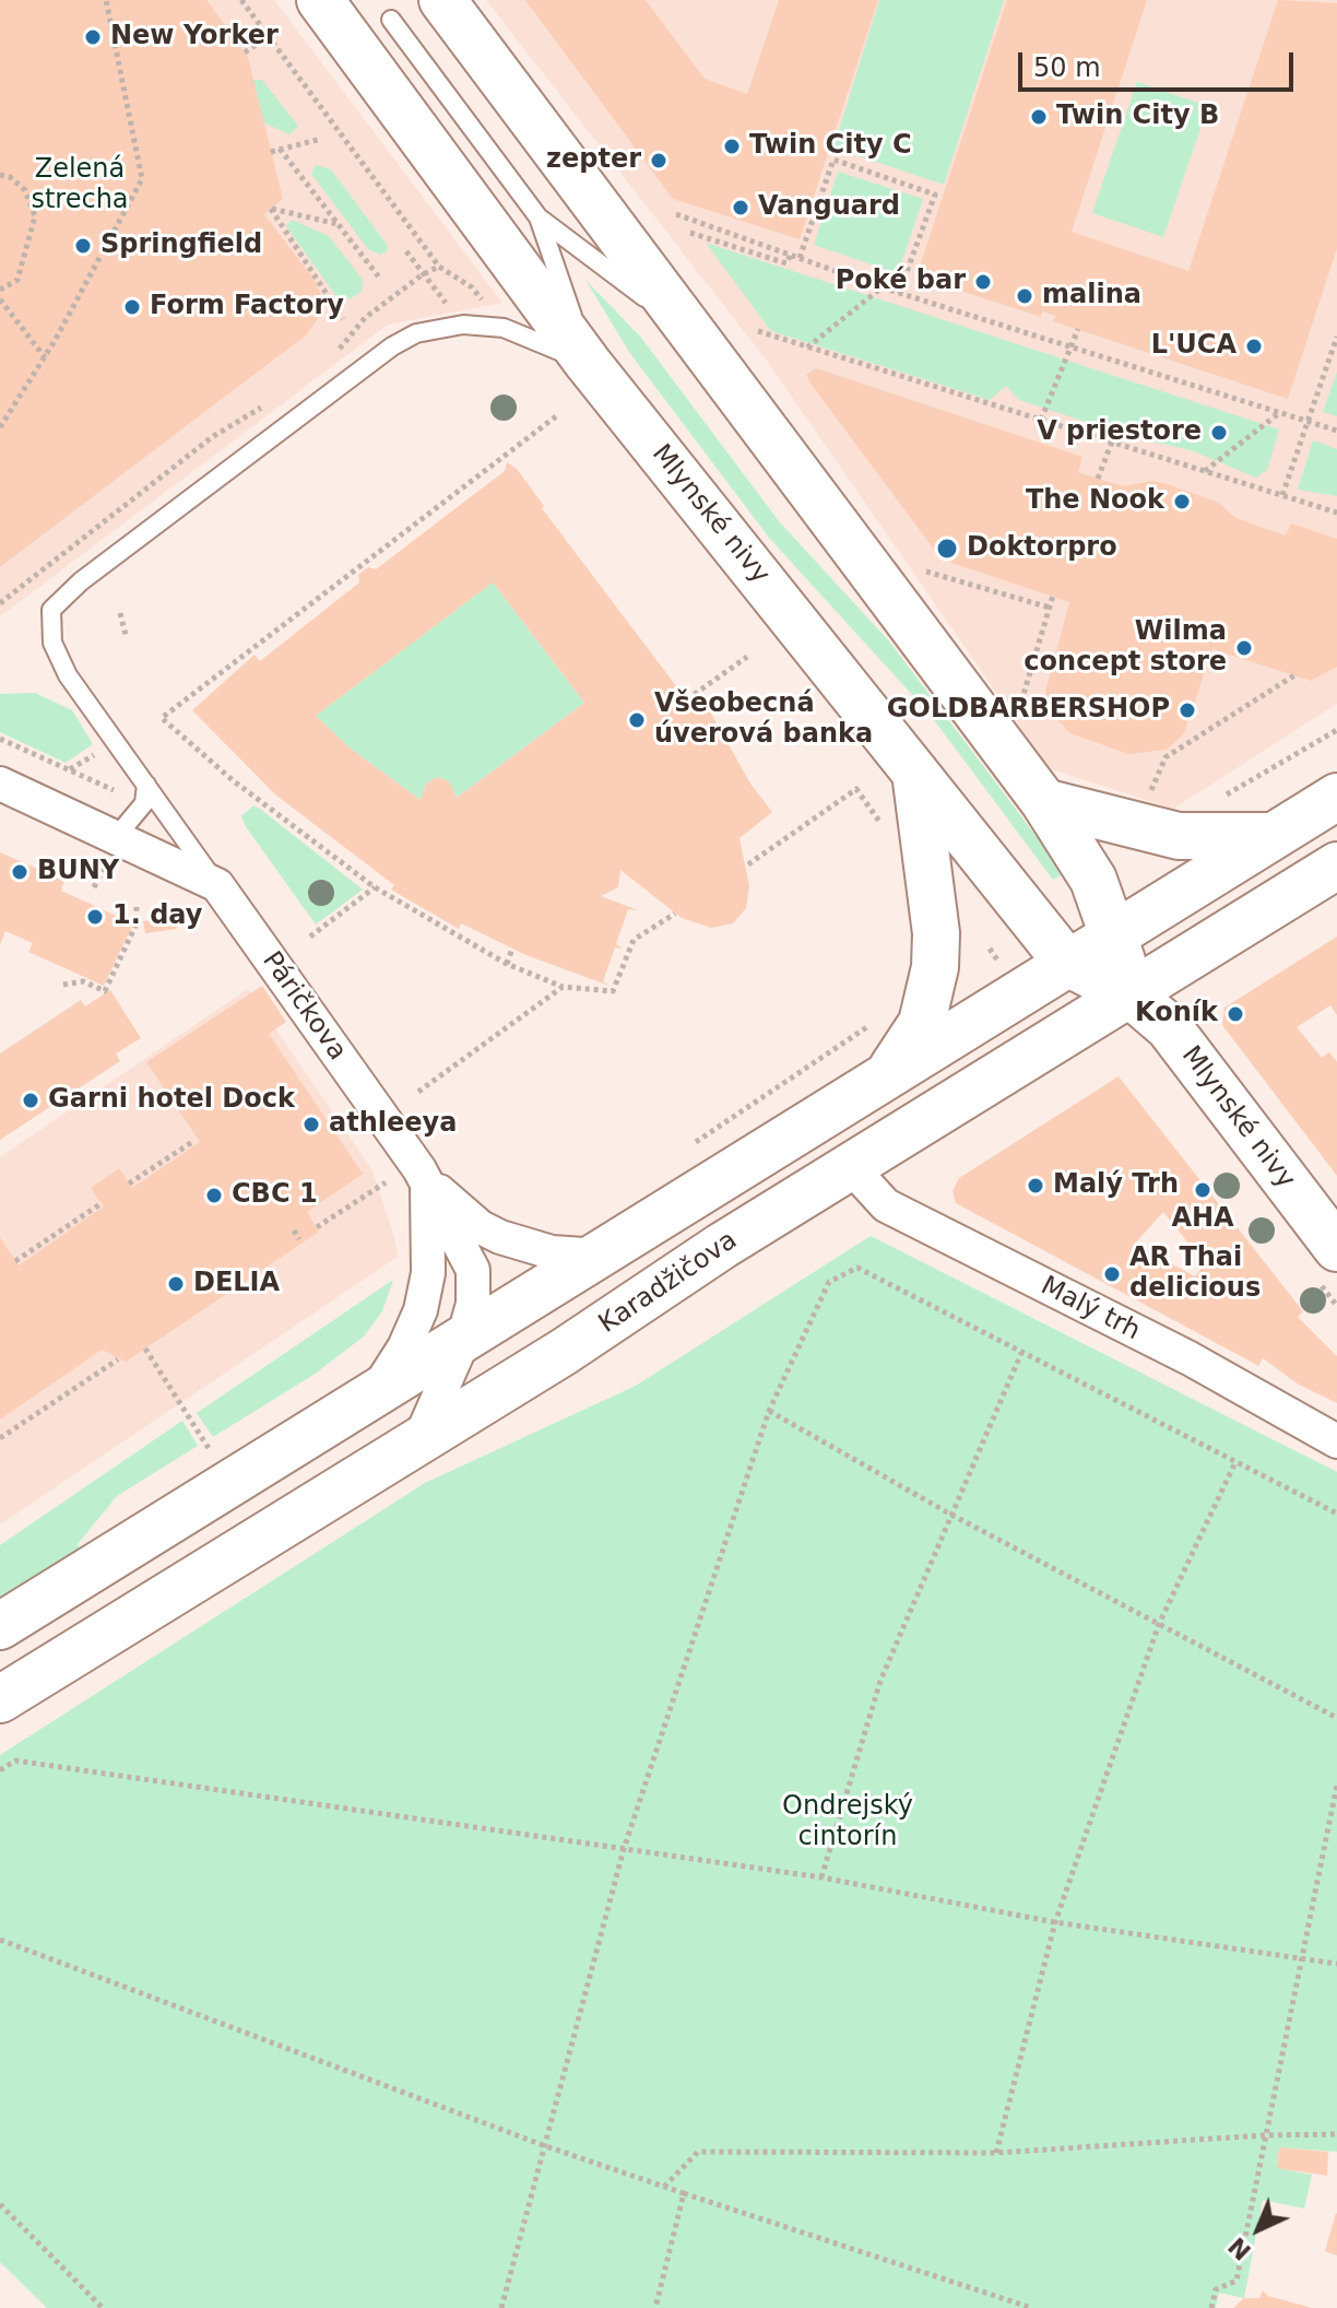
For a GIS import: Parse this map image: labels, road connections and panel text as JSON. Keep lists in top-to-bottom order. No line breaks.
{"streets":{"main road":["Mlynské nivy","Karadžičova"],"street":["Páričkova","Malý trh"]},"crossings":[["Mlynské nivy","Karadžičova"],["Páričkova","Karadžičova"],["Karadžičova","Malý trh"]],"parks":["Zelená strecha","Ondrejský cintorín"],"places":["New Yorker","Twin City B","Twin City C","zepter","Vanguard","Springfield","Poké bar","malina","Form Factory","L'UCA","V priestore","The Nook","Doktorpro","Wilma concept store","GOLDBARBERSHOP","Všeobecná úverová banka","BUNY","1. day","Koník","Garni hotel Dock","athleeya","Malý Trh","AHA","CBC 1","AR Thai delicious","DELIA"],"scale_bar":"50 m","north":"bottom left"}
